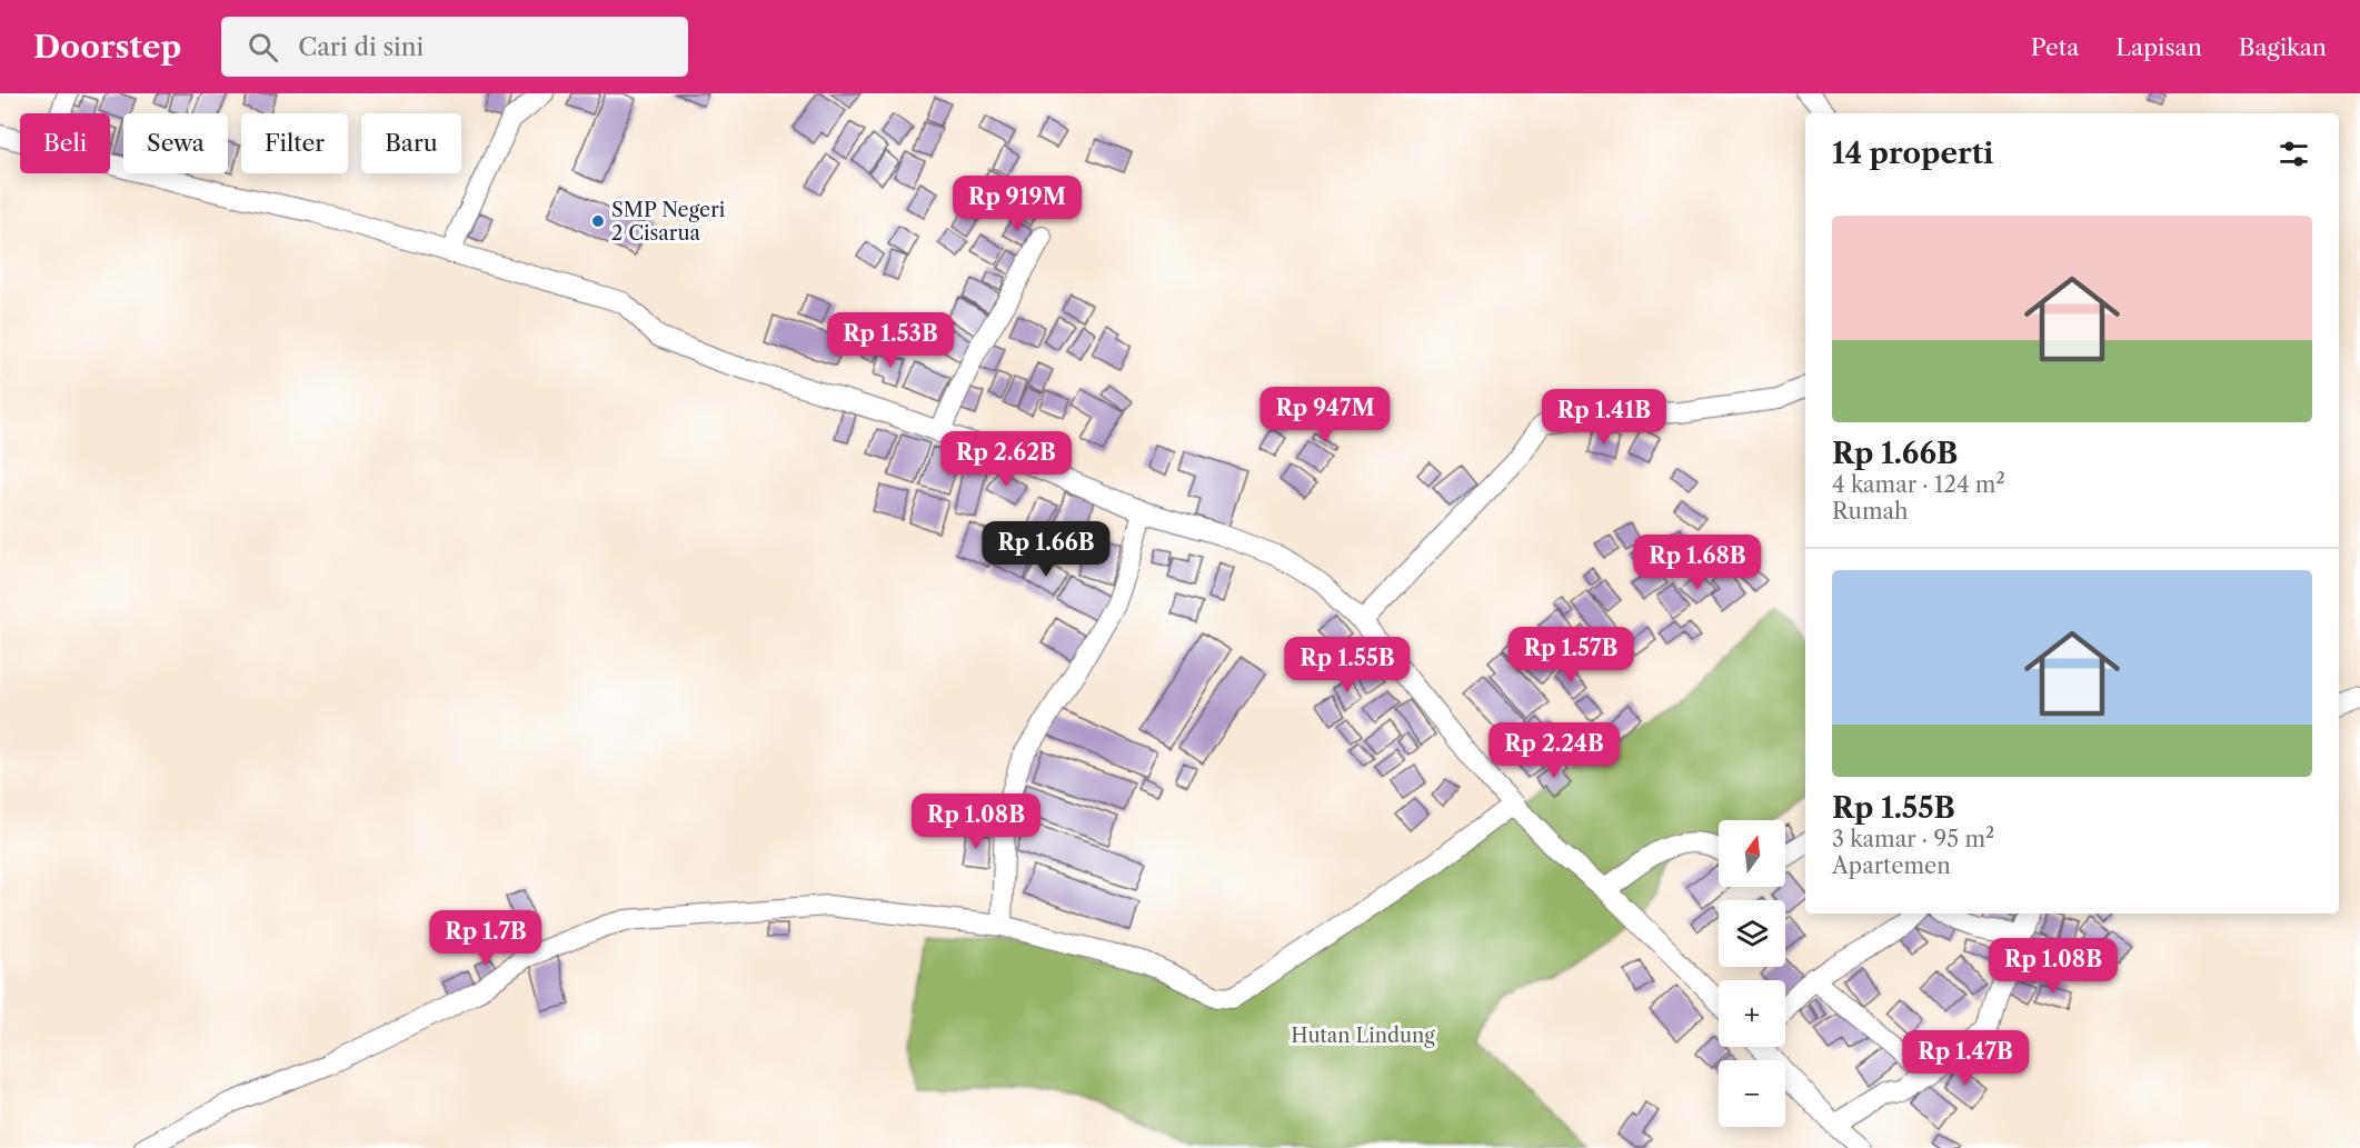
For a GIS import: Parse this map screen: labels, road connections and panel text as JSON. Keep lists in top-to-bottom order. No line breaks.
{"parks":["Hutan Lindung"],"places":["SMP Negeri 2 Cisarua"],"north":"top","page":{"header":"Doorstep","search":"Cari di sini","nav":["Peta","Lapisan","Bagikan"],"chip":["Beli","Sewa","Filter","Baru"],"heading":"14 properti","price":["Rp 919M","Rp 1.53B","Rp 947M","Rp 1.41B","Rp 2.62B","Rp 1.66B","Rp 1.68B","Rp 1.57B","Rp 1.55B","Rp 2.24B","Rp 1.08B","Rp 1.7B","Rp 1.08B","Rp 1.47B"],"list":[{"name":"Rp 1.66B","note":"4 kamar · 124 m² · Rumah"},{"name":"Rp 1.55B","note":"3 kamar · 95 m² · Apartemen"}],"map_buttons":["+","−"]}}
